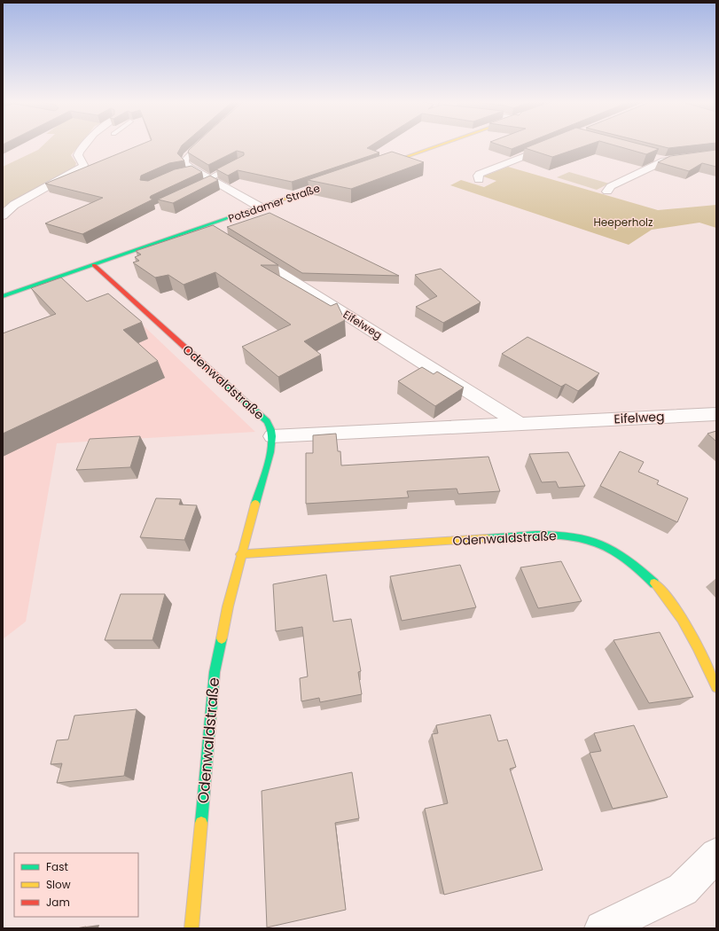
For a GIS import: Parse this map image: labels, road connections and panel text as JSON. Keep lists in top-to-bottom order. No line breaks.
{"streets":{"street":["Potsdamer Straße","Eifelweg","Odenwaldstraße"]},"crossings":[["Potsdamer Straße","Odenwaldstraße"],["Eifelweg","Odenwaldstraße"]],"parks":["Heeperholz"],"legend":["Fast","Slow","Jam"]}
